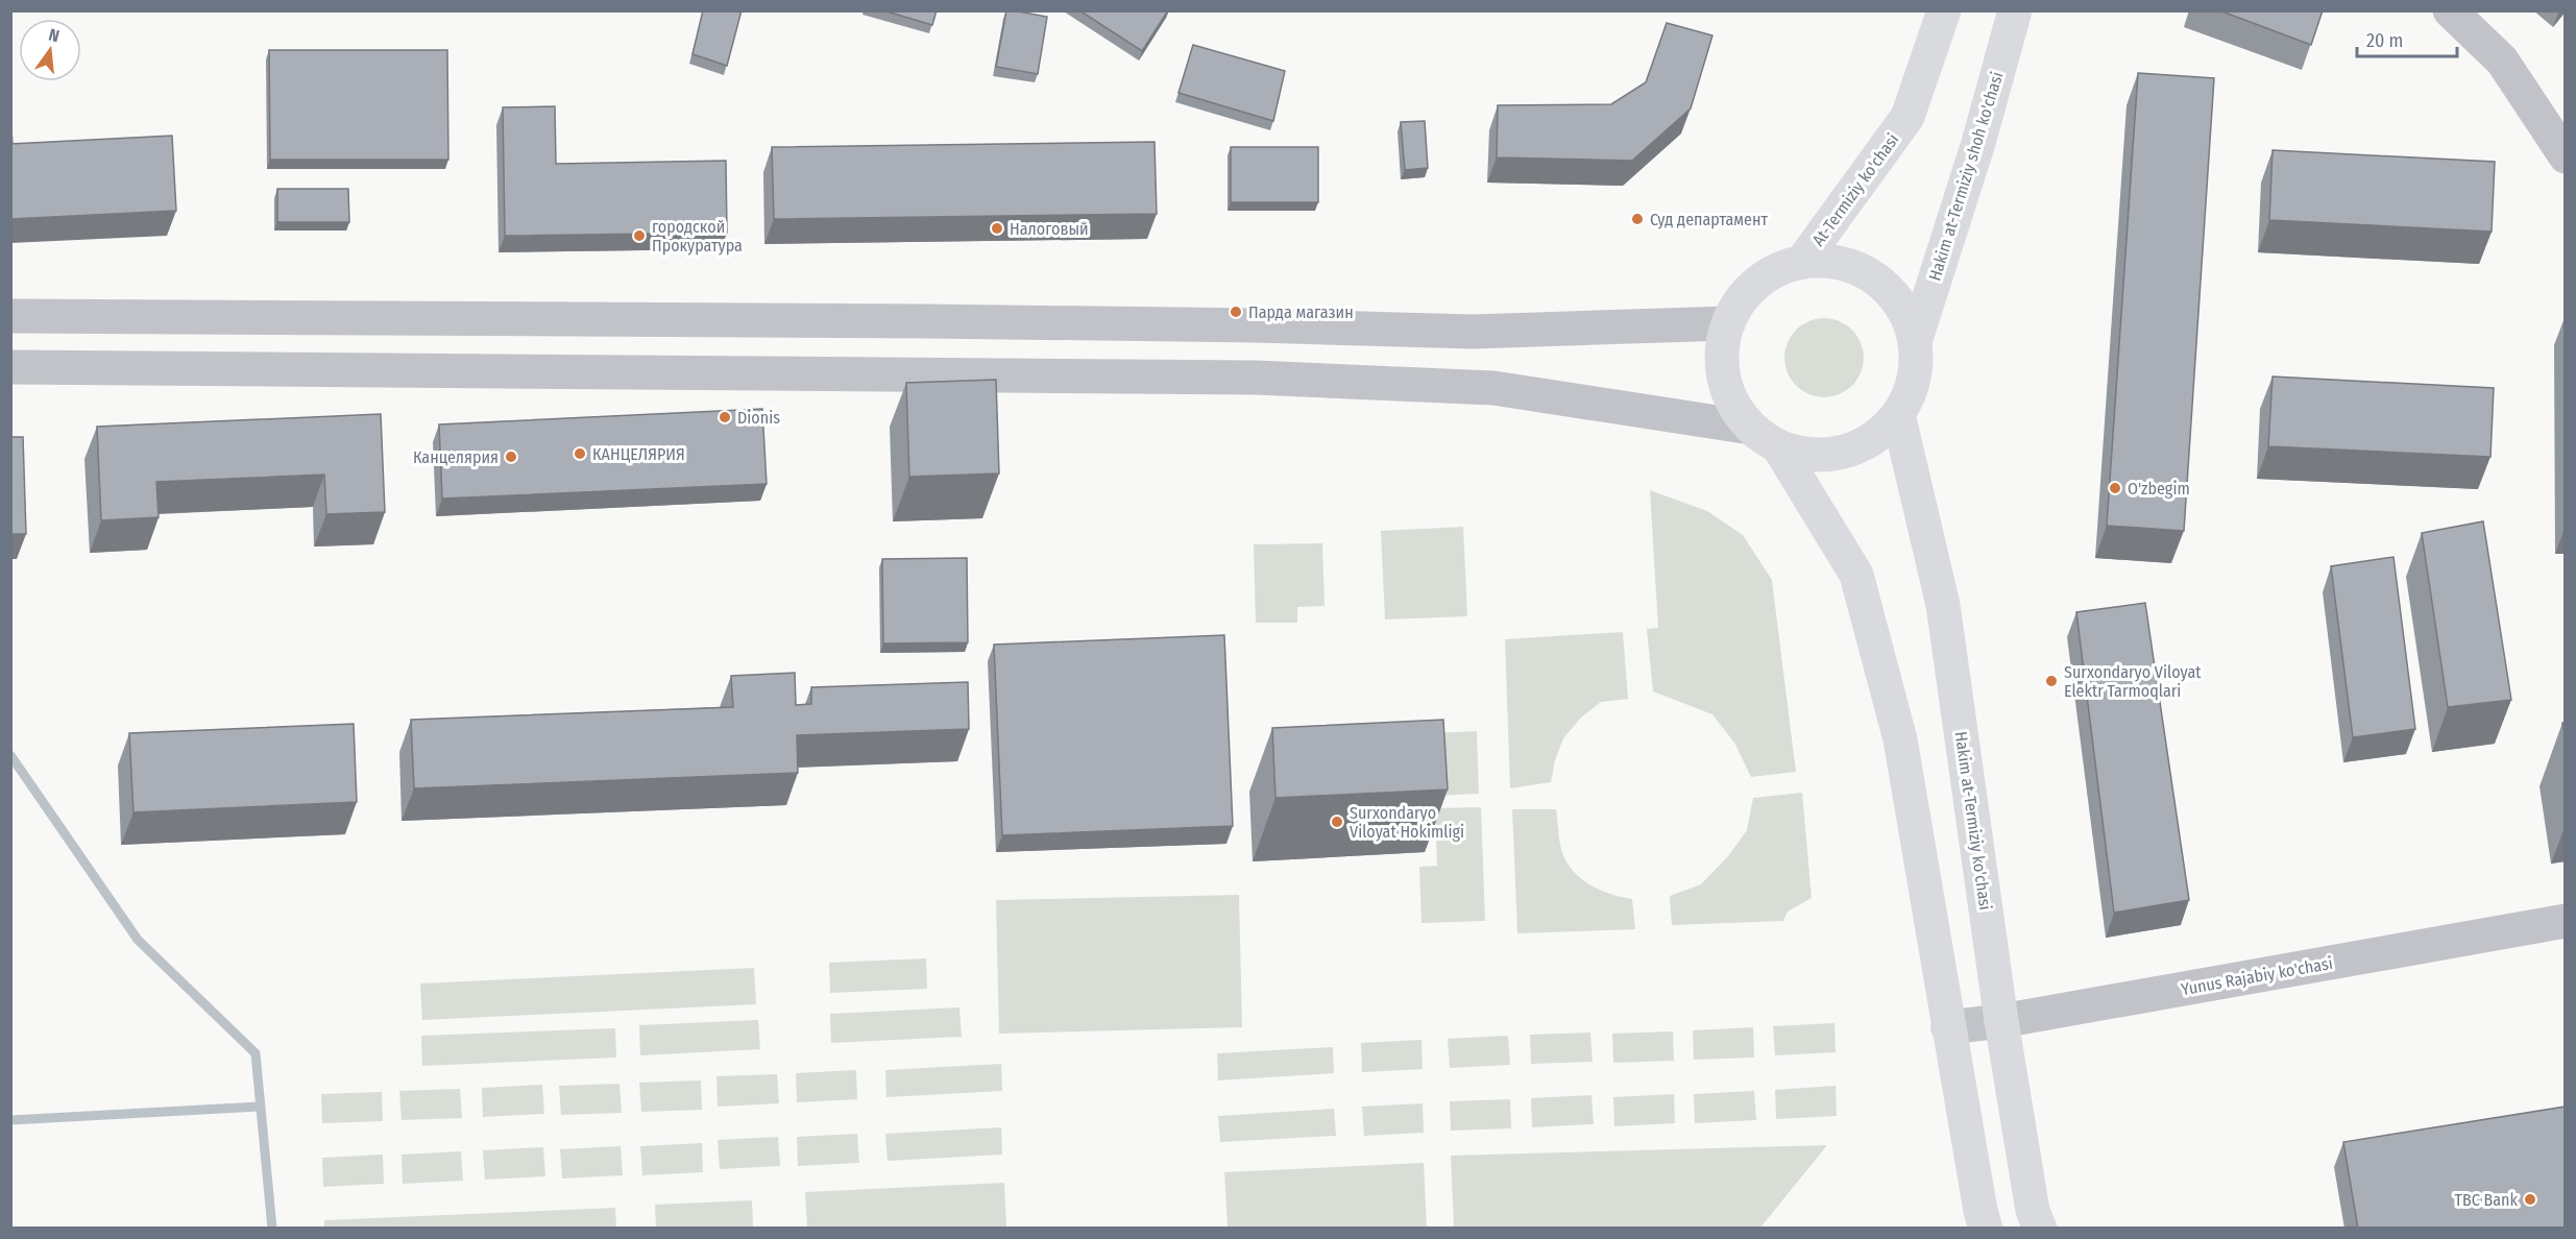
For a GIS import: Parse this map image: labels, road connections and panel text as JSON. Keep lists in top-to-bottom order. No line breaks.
{"streets":{"main road":["Hakim at-Termiziy shoh ko'chasi","At-Termiziy ko'chasi","Hakim at-Termiziy ko'chasi"],"street":["Yunus Rajabiy ko'chasi"]},"crossings":[["Hakim at-Termiziy shoh ko'chasi","At-Termiziy ko'chasi"],["Hakim at-Termiziy shoh ko'chasi","Hakim at-Termiziy ko'chasi"],["At-Termiziy ko'chasi","Hakim at-Termiziy ko'chasi"],["Hakim at-Termiziy ko'chasi","Yunus Rajabiy ko'chasi"]],"places":["Суд департамент","Налоговый","городской Прокуратура","Парда магазин","Dionis","КАНЦЕЛЯРИЯ","Канцелярия","O'zbegim","Surxondaryo Viloyat Elektr Tarmoqlari","Surxondaryo Viloyat Hokimligi","TBC Bank"],"scale_bar":"20 m","north":"top"}
